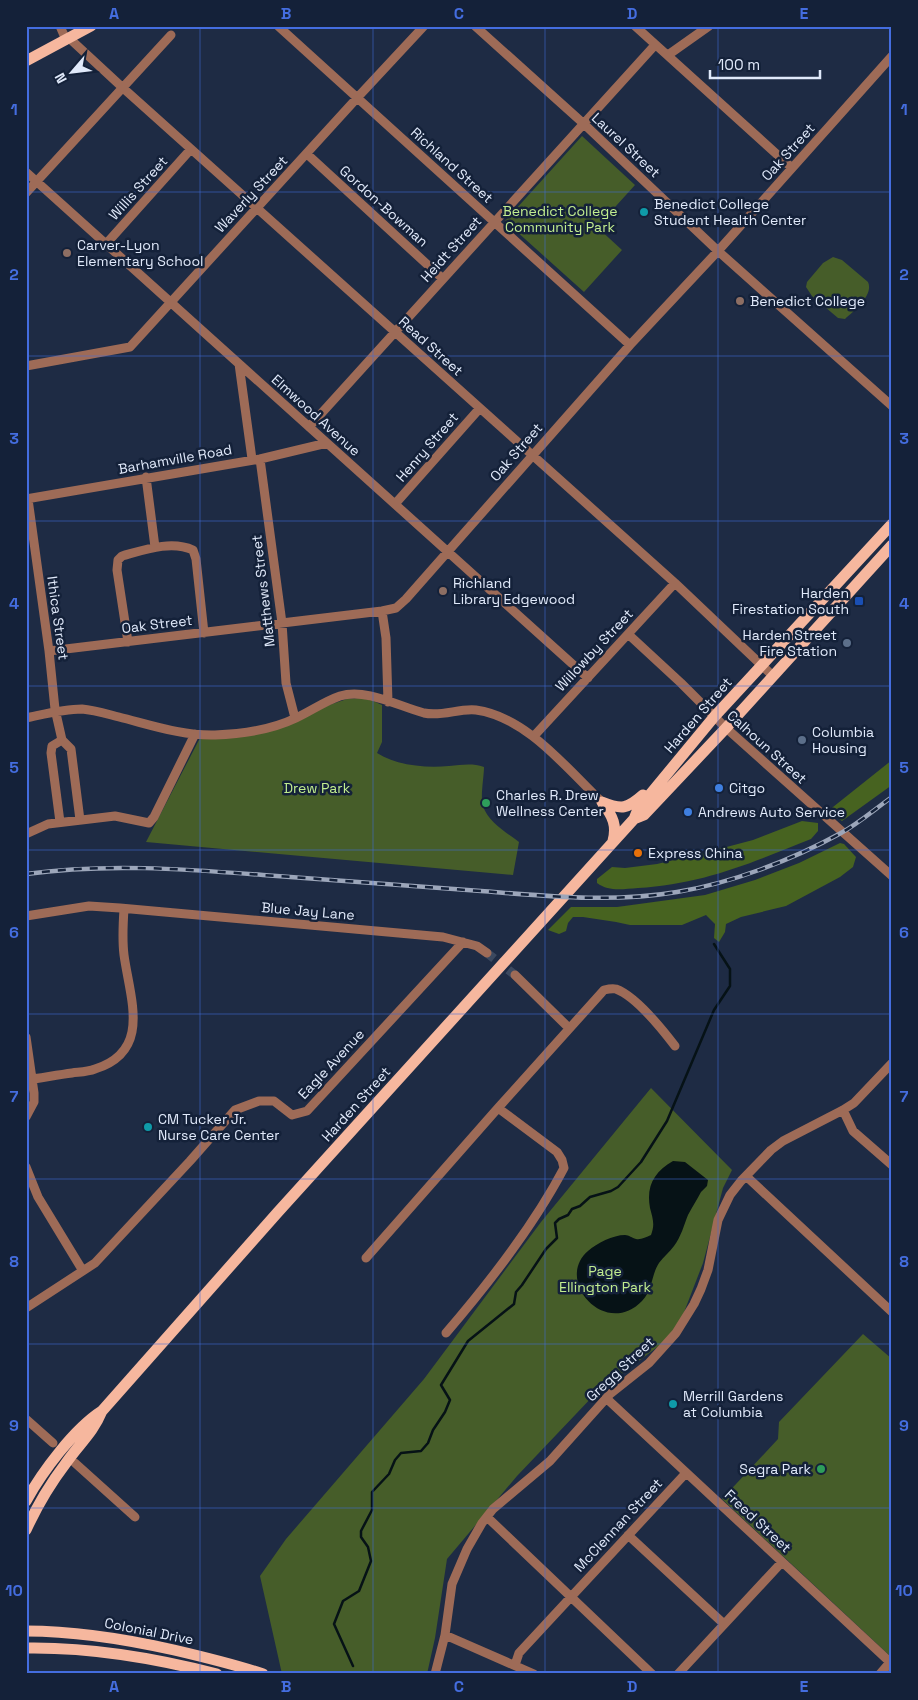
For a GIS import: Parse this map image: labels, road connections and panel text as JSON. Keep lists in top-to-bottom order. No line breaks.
{"streets":{"main road":["Harden Street","Colonial Drive"],"street":["Laurel Street","Oak Street","Richland Street","Willis Street","Waverly Street","Gordon-Bowman","Heidt Street","Read Street","Elmwood Avenue","Henry Street","Barhamville Road","Matthews Street","Ithica Street","Willowby Street","Calhoun Street","Blue Jay Lane","Eagle Avenue","Gregg Street","Freed Street","McClennan Street"]},"crossings":[["Laurel Street","Oak Street"],["Laurel Street","Heidt Street"],["Oak Street","Richland Street"],["Oak Street","Read Street"],["Oak Street","Elmwood Avenue"],["Oak Street","Matthews Street"],["Oak Street","Ithica Street"],["Richland Street","Waverly Street"],["Richland Street","Heidt Street"],["Willis Street","Read Street"],["Willis Street","Elmwood Avenue"],["Waverly Street","Gordon-Bowman"],["Waverly Street","Read Street"],["Waverly Street","Elmwood Avenue"],["Gordon-Bowman","Heidt Street"],["Heidt Street","Read Street"],["Heidt Street","Elmwood Avenue"],["Read Street","Henry Street"],["Read Street","Willowby Street"],["Read Street","Harden Street"],["Elmwood Avenue","Henry Street"],["Elmwood Avenue","Barhamville Road"],["Elmwood Avenue","Matthews Street"],["Elmwood Avenue","Willowby Street"],["Barhamville Road","Matthews Street"],["Barhamville Road","Ithica Street"],["Willowby Street","Calhoun Street"],["Harden Street","Calhoun Street"],["Blue Jay Lane","Eagle Avenue"],["Gregg Street","Freed Street"],["Freed Street","McClennan Street"]],"parks":["Benedict College Community Park","Drew Park","Page Ellington Park"],"places":{"other":["Benedict College Student Health Center","Carver-Lyon Elementary School","Benedict College","Richland Library Edgewood","Harden Street Fire Station","Columbia Housing","Citgo","Charles R. Drew Wellness Center","Andrews Auto Service","Express China","CM Tucker Jr. Nurse Care Center","Merrill Gardens at Columbia","Segra Park"],"transit":["Harden Firestation South"]},"scale_bar":"100 m","north":"bottom left","grid":{"columns":["A","B","C","D","E"],"rows":["1","2","3","4","5","6","7","8","9","10"]}}
